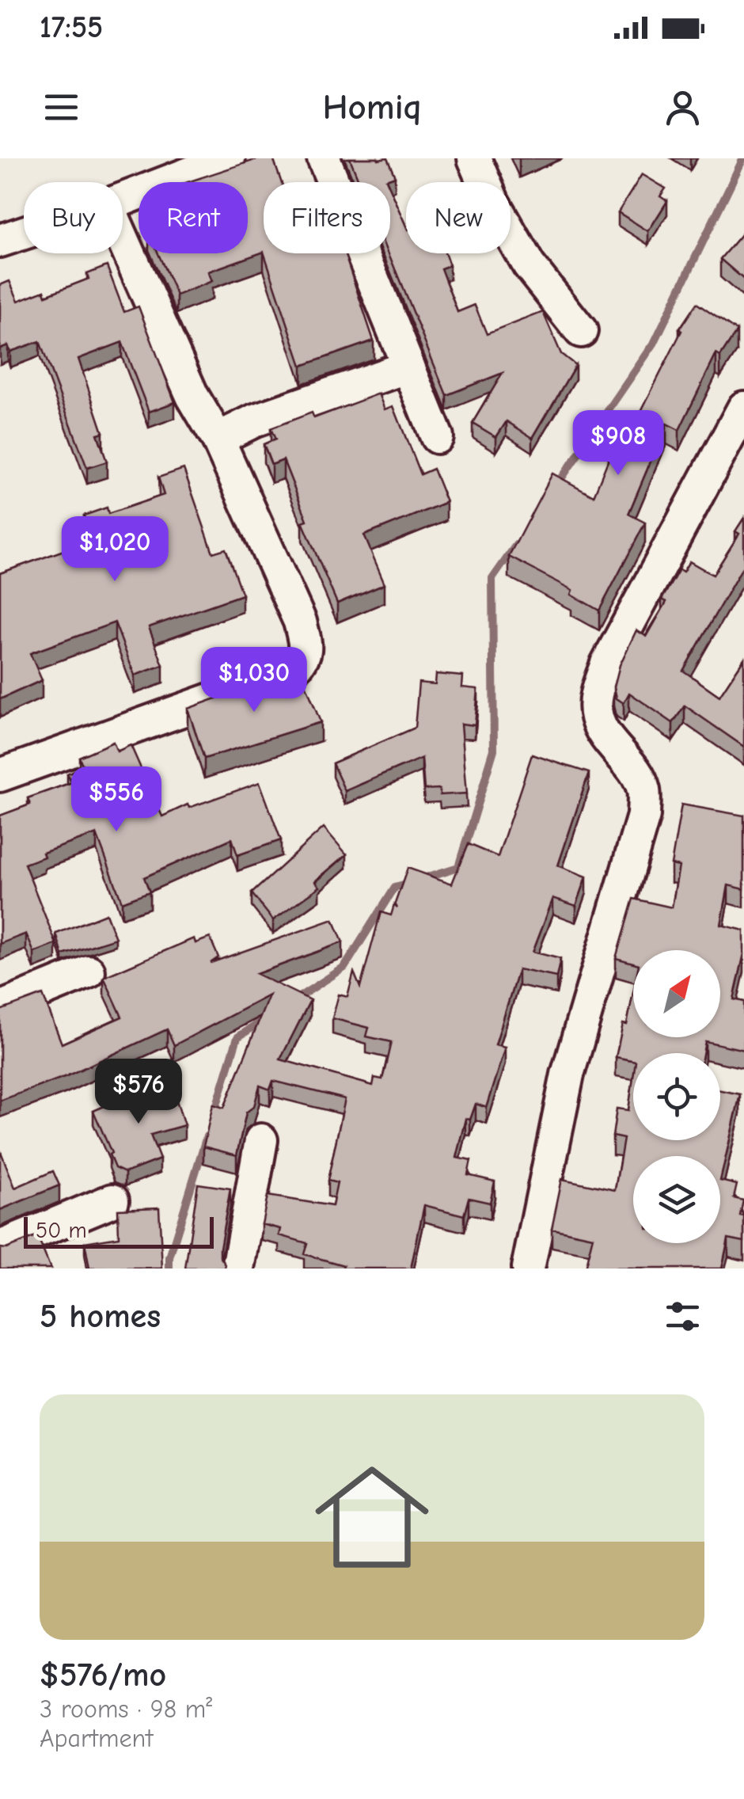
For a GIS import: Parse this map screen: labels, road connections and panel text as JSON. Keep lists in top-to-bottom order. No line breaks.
{"scale_bar":"50 m","north":"top right","page":{"status":"17:55","header":"Homiq","chip":["Buy","Rent","Filters","New"],"price":["$908","$1,020","$1,030","$556","$576"],"scale":"50 m","heading":"5 homes","list":[{"name":"$576/mo","note":"3 rooms · 98 m² · Apartment"}]}}
